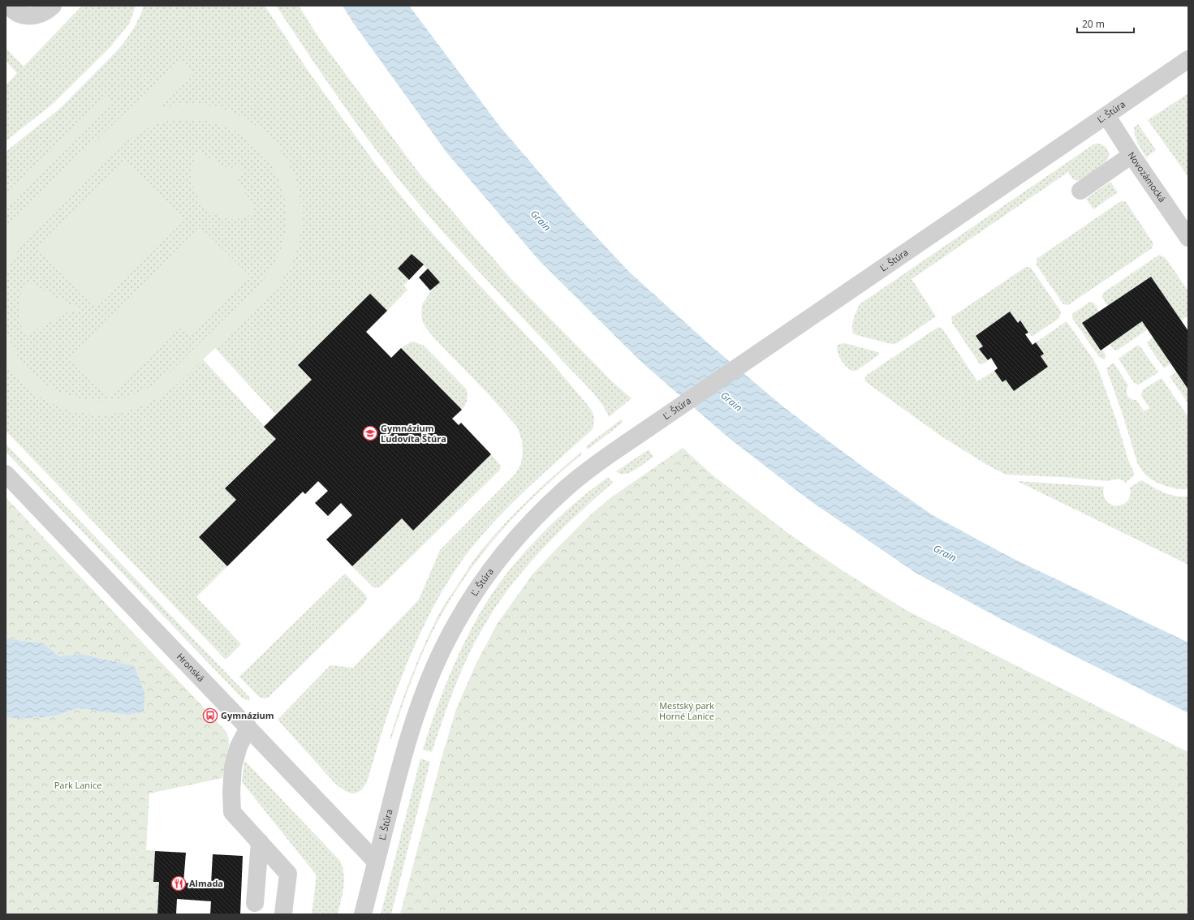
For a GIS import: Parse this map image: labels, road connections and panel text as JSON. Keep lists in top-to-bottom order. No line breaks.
{"streets":{"street":["Ľ. Štúra","Novozámocká","Hronská"]},"crossings":[["Ľ. Štúra","Novozámocká"],["Ľ. Štúra","Hronská"]],"water":["Grain"],"parks":["Mestský park Horné Lanice","Park Lanice"],"places":{"school or university":["Gymnázium Ľudovíta Štúra"],"bus stop":["Gymnázium"],"restaurant":["Almada"]},"scale_bar":"20 m"}
